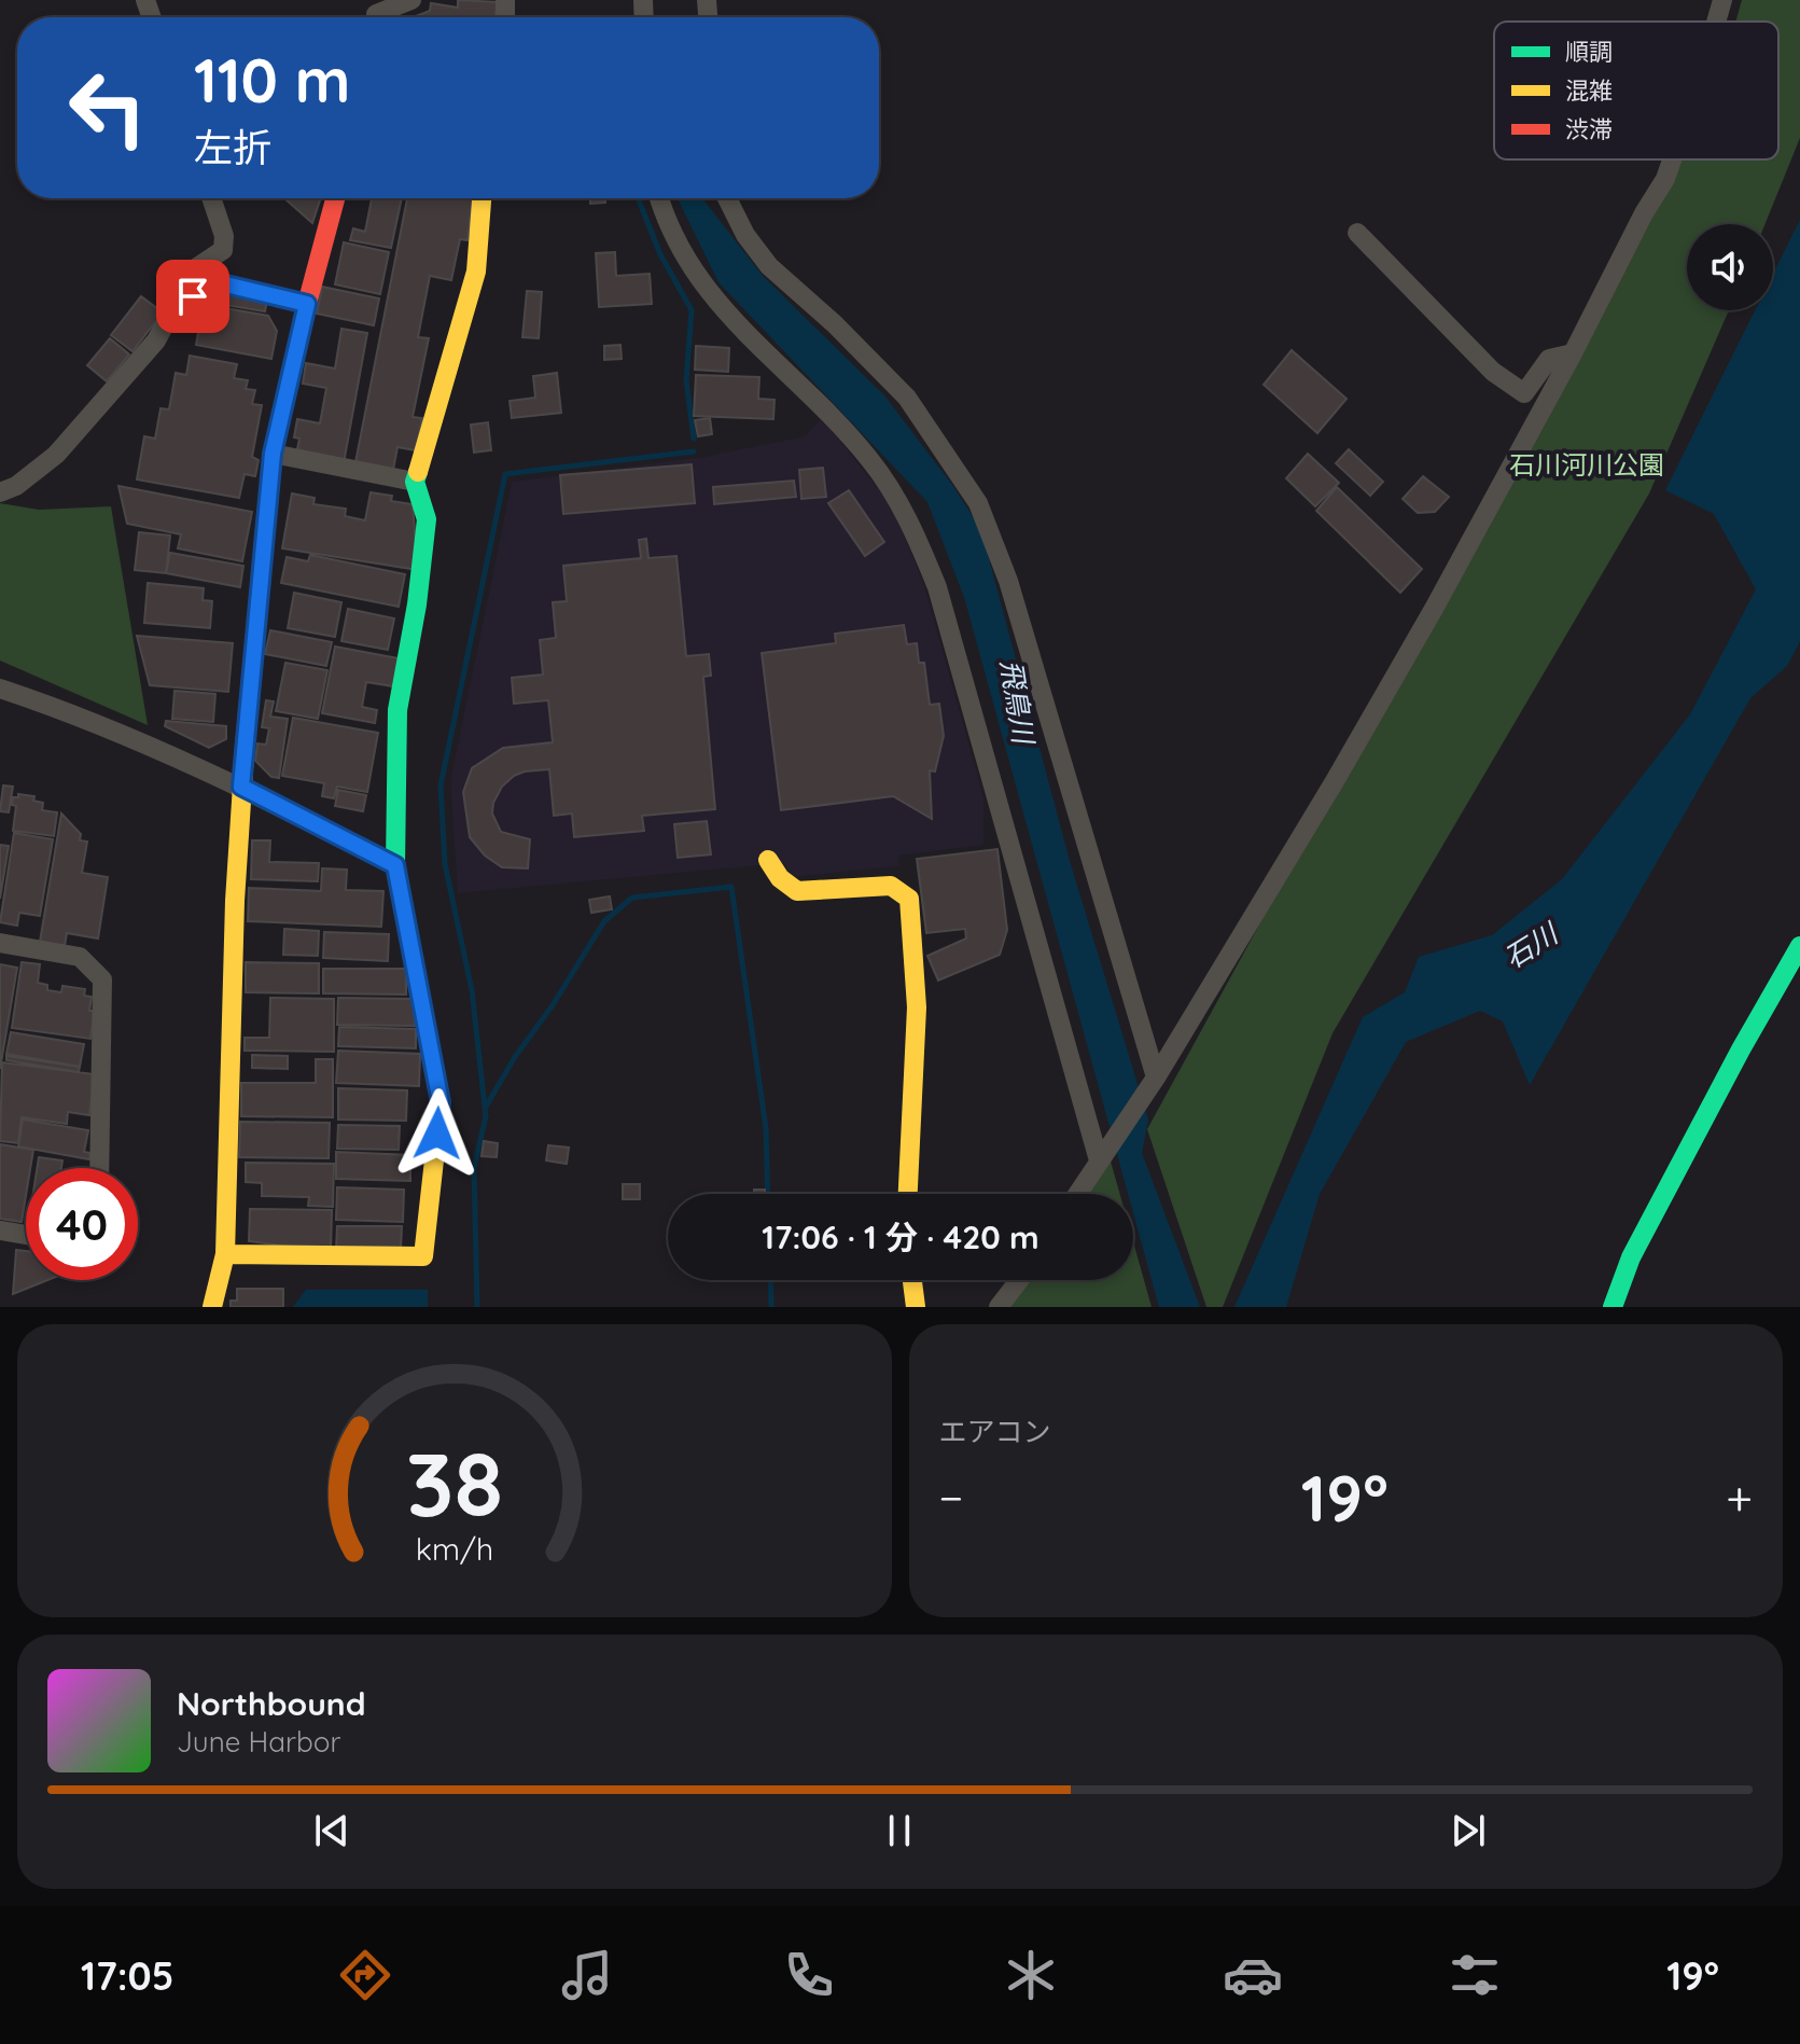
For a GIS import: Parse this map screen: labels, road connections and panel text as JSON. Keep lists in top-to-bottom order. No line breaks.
{"water":["飛鳥川","石川"],"parks":["石川河川公園"],"legend":["順調","混雑","渋滞"],"page":{"turn":["110 m","左折"],"limit":"40","trip":"17:06 · 1 分 · 420 m","tile":"エアコン","heat":["−","19°","+"],"song":["Northbound","June Harbor"],"tabs":["17:05","19°"],"gauge":["38","km/h"]}}
